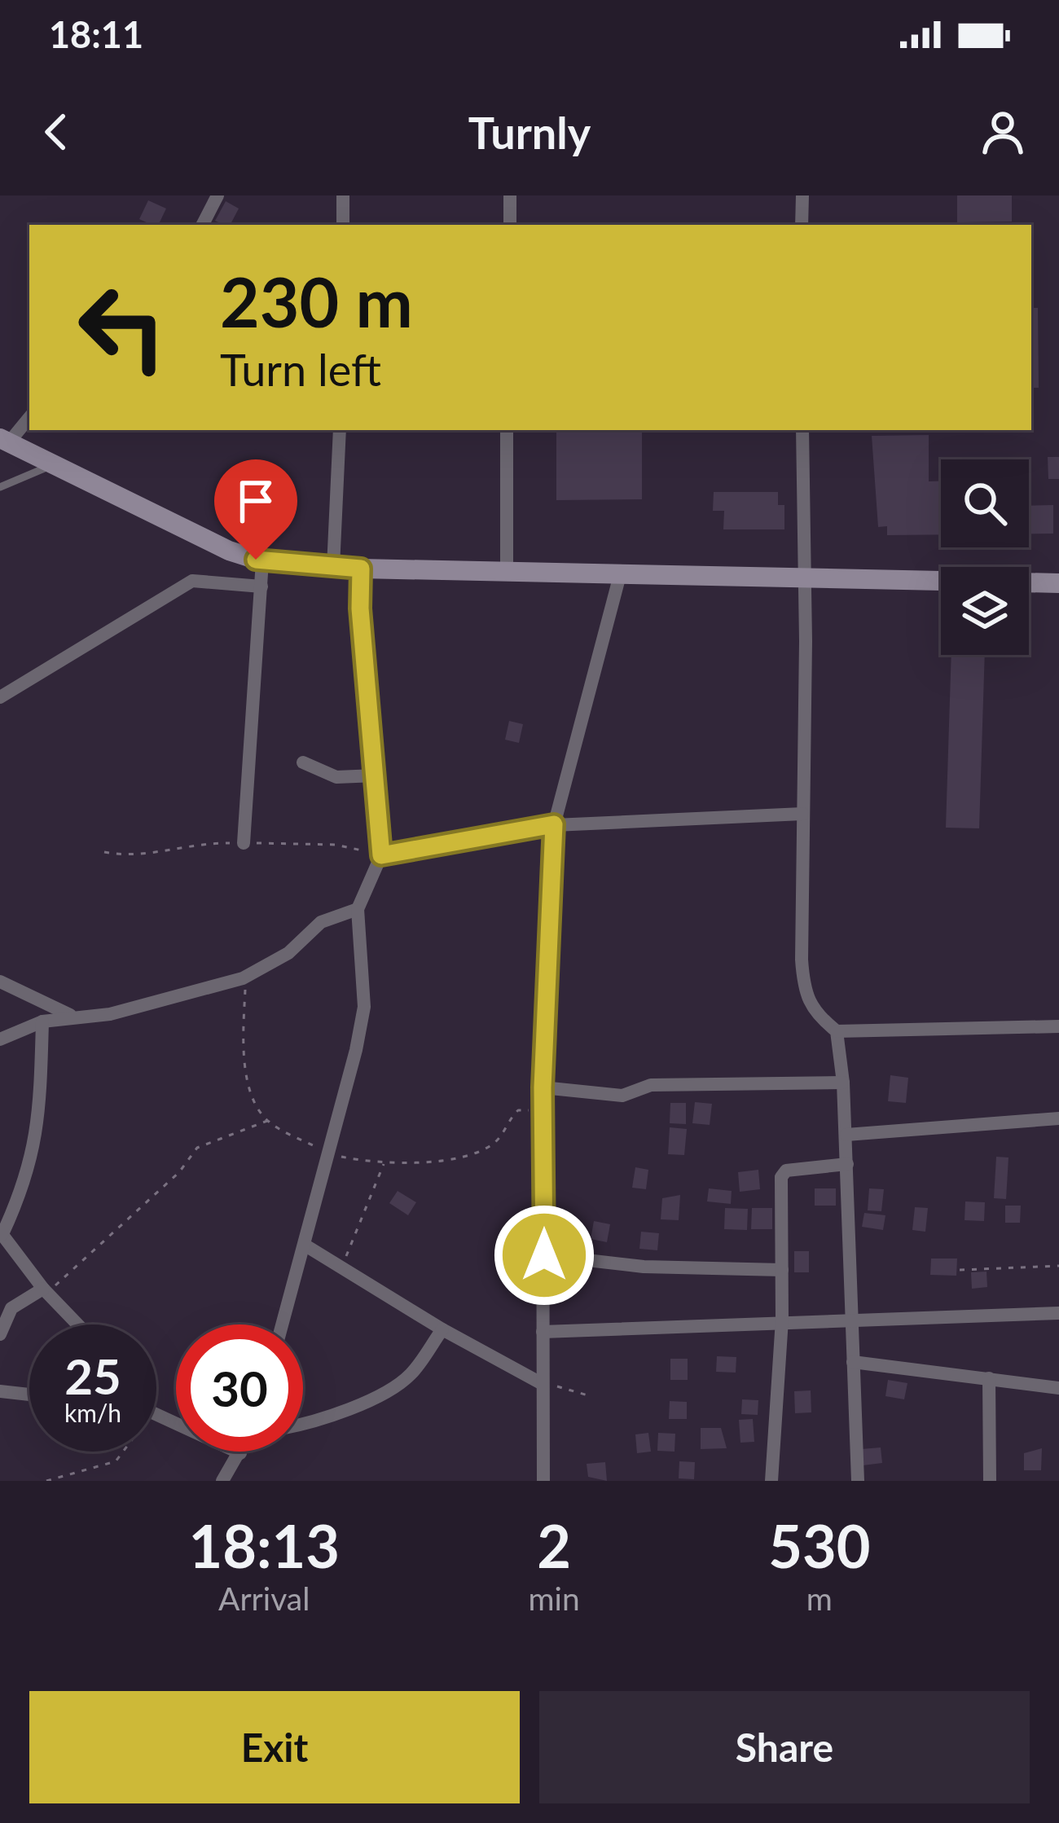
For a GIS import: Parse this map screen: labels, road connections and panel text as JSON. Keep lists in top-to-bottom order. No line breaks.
{"page":{"status":"18:11","header":"Turnly","turn":["230 m","Turn left"],"speed":"25 km/h","limit":"30","eta":["18:13","Arrival","2","min","530","m"],"buttons":["Exit","Share"]}}
